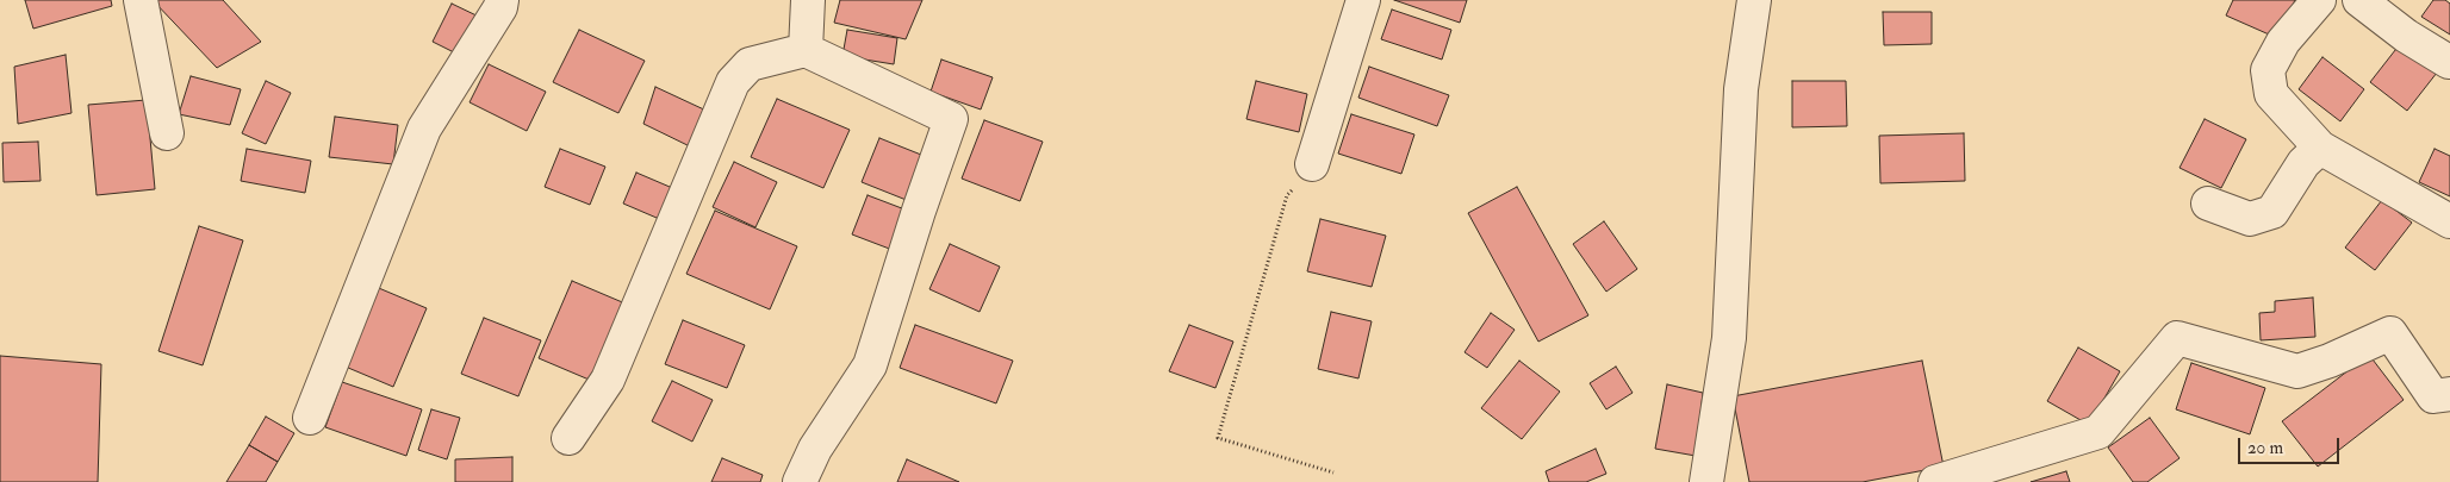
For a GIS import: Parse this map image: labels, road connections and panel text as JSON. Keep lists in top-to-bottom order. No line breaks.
{"scale_bar":"20 m"}
